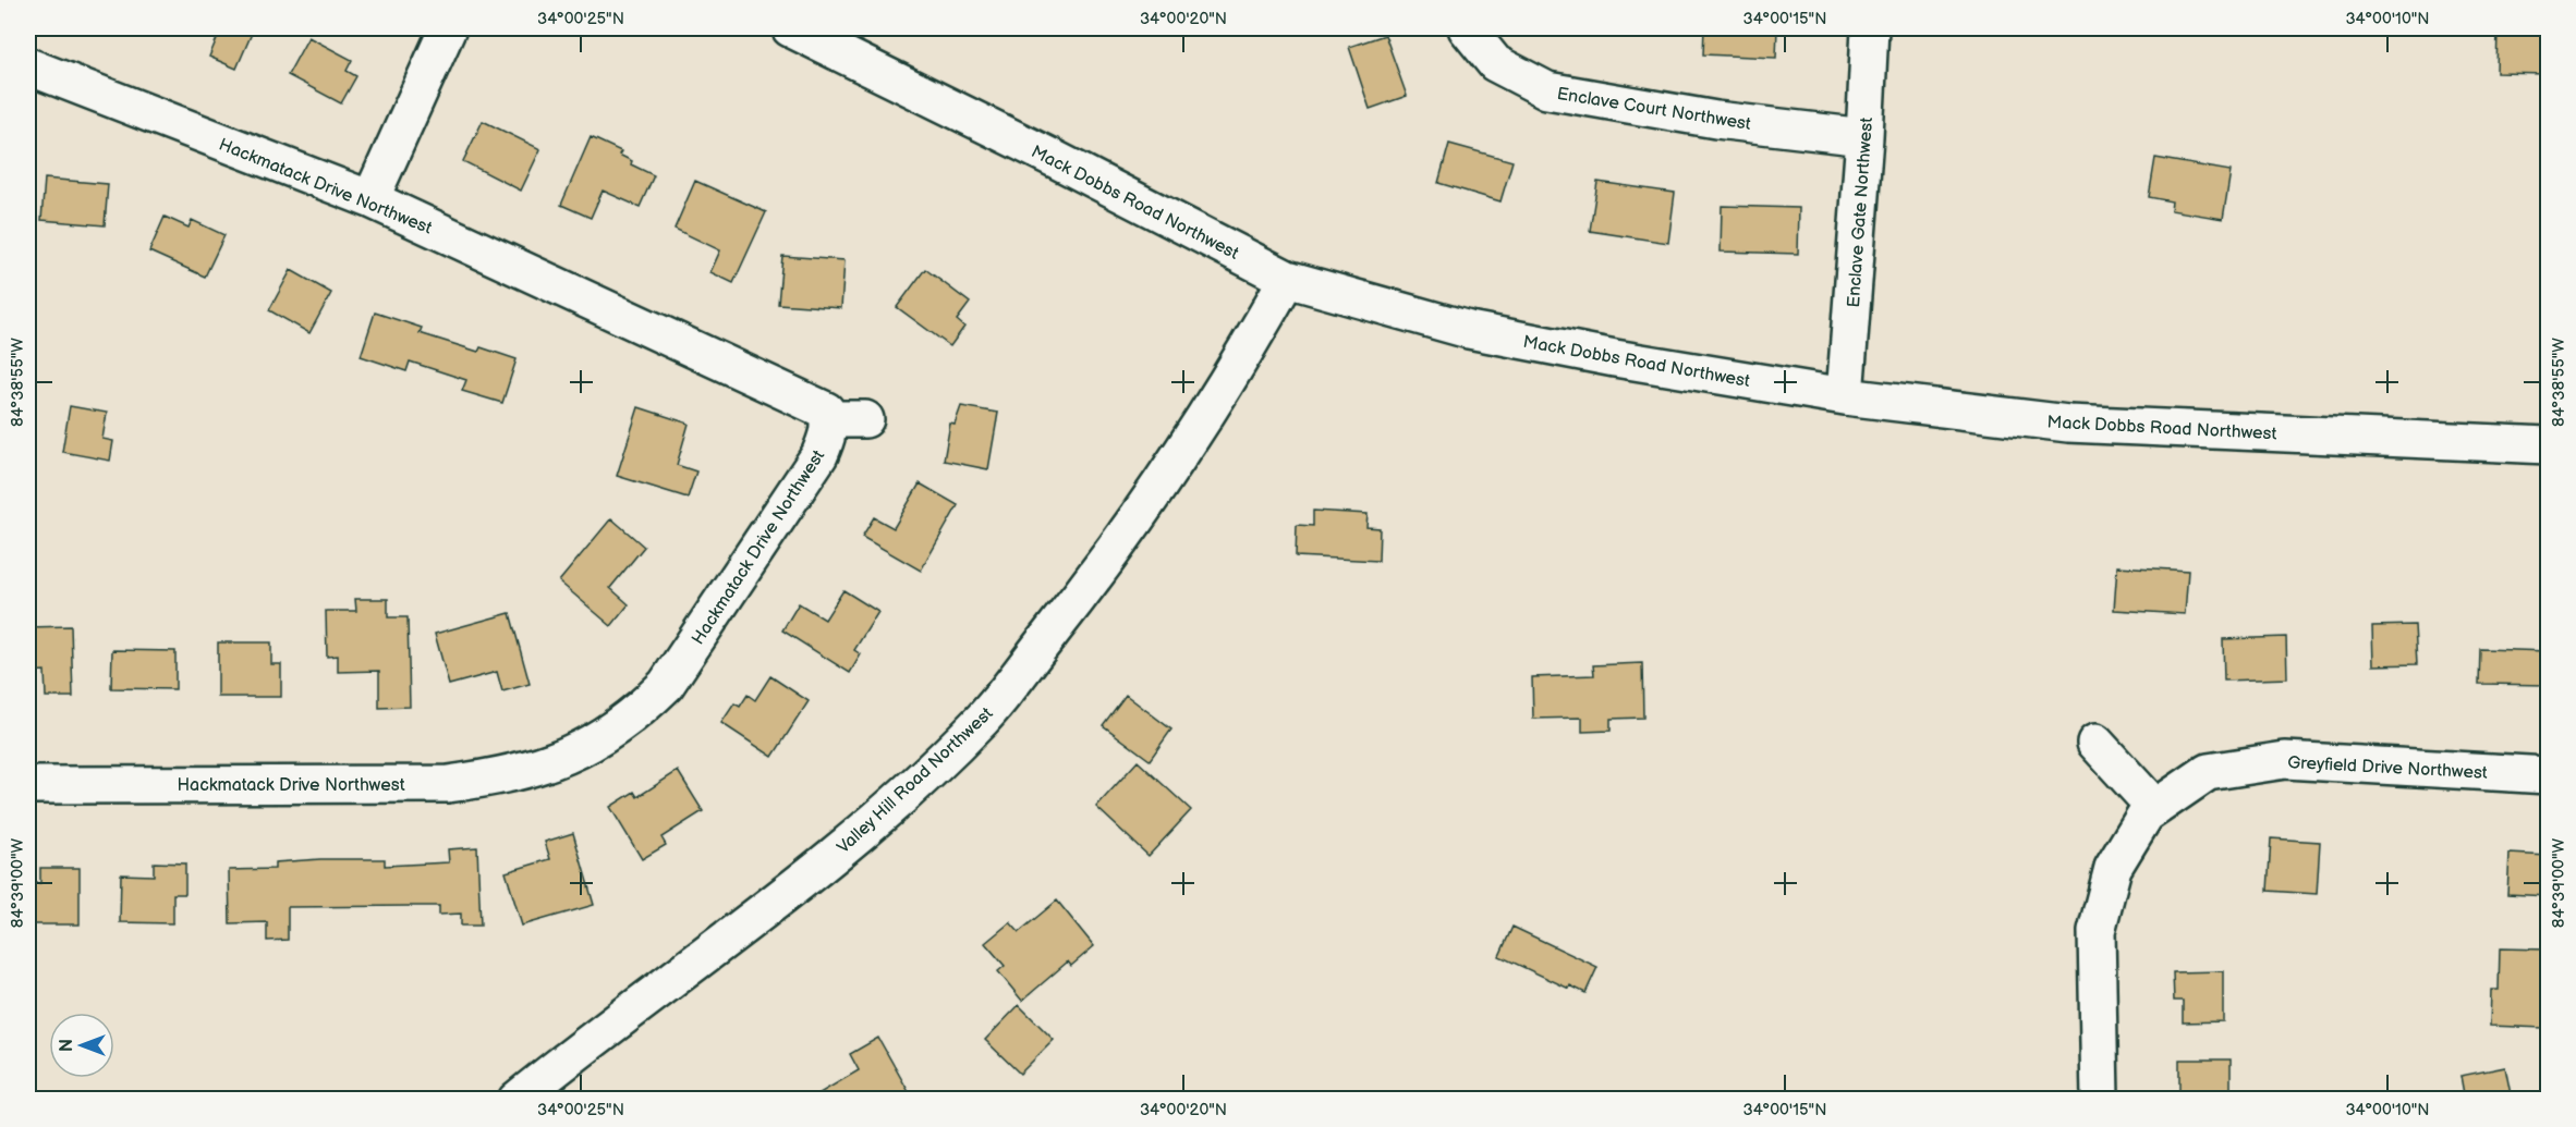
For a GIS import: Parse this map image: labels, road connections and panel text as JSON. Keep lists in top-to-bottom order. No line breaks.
{"streets":{"street":["Enclave Court Northwest","Hackmatack Drive Northwest","Mack Dobbs Road Northwest","Enclave Gate Northwest","Greyfield Drive Northwest","Valley Hill Road Northwest"]},"crossings":[["Enclave Court Northwest","Enclave Gate Northwest"],["Mack Dobbs Road Northwest","Enclave Gate Northwest"],["Mack Dobbs Road Northwest","Valley Hill Road Northwest"]],"north":"left","coordinates":["34°00'25\"N","34°00'20\"N","34°00'15\"N","34°00'10\"N","84°38'55\"W","84°39'00\"W"]}
